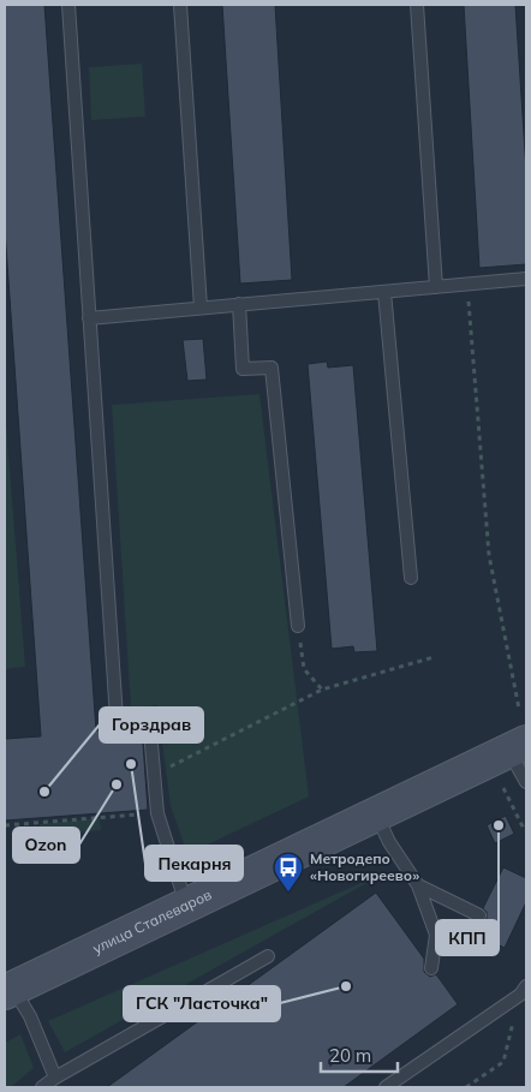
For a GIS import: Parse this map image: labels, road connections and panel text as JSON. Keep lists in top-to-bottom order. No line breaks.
{"streets":{"main road":["улица Сталеваров"]},"places":{"other":["Пекарня","Ozon","Горздрав","КПП","ГСК \"Ласточка\""],"bus stop":["Метродепо «Новогиреево»"]},"scale_bar":"20 m"}
